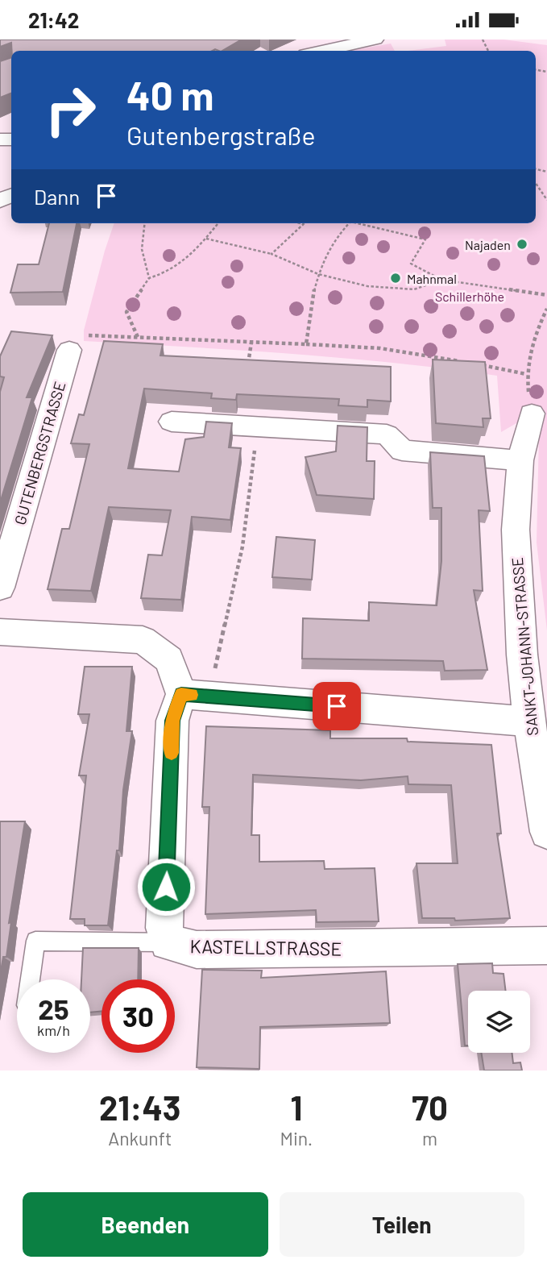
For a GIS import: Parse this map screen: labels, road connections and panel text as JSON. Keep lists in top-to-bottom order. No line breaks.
{"streets":{"street":["GUTENBERGSTRASSE","SANKT-JOHANN-STRASSE","KASTELLSTRASSE"]},"parks":["Schillerhöhe"],"places":["Najaden","Mahnmal"],"page":{"status":"21:42","turn":["40 m","Gutenbergstraße"],"then":"Dann","speed":"25 km/h","limit":"30","eta":["21:43","Ankunft","1","Min.","70","m"],"buttons":["Beenden","Teilen"]}}
